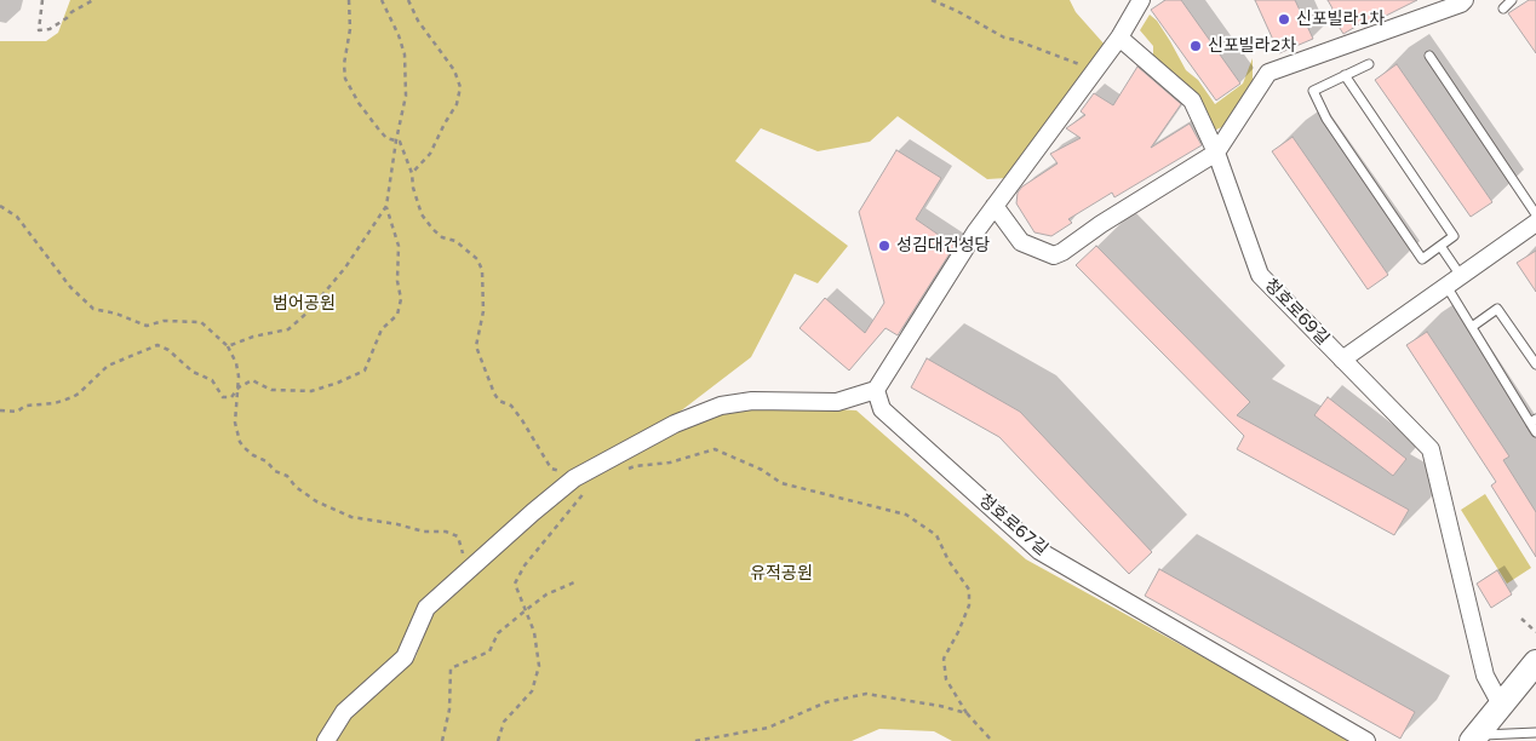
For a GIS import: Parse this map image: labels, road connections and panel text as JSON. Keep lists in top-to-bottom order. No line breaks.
{"streets":{"street":["청호로69길","청호로67길"]},"parks":["범어공원","유적공원"],"places":["신포빌라1차","신포빌라2차","성김대건성당"]}
